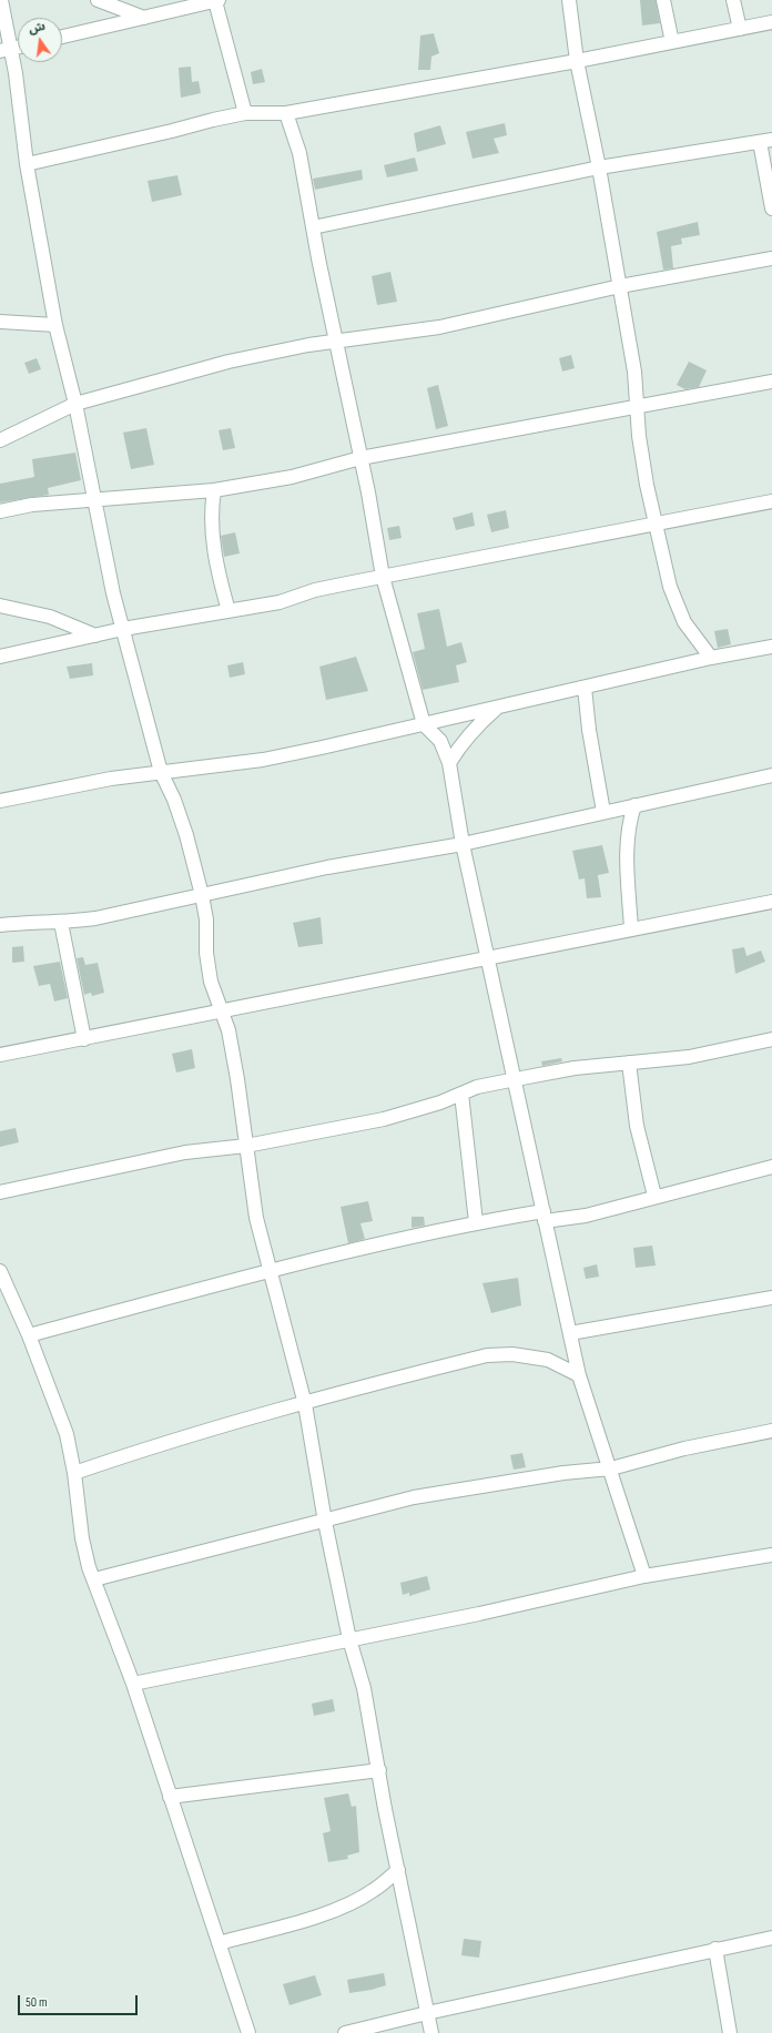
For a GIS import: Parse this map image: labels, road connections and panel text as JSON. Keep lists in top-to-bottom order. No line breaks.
{"scale_bar":"50 m","north":"top"}
